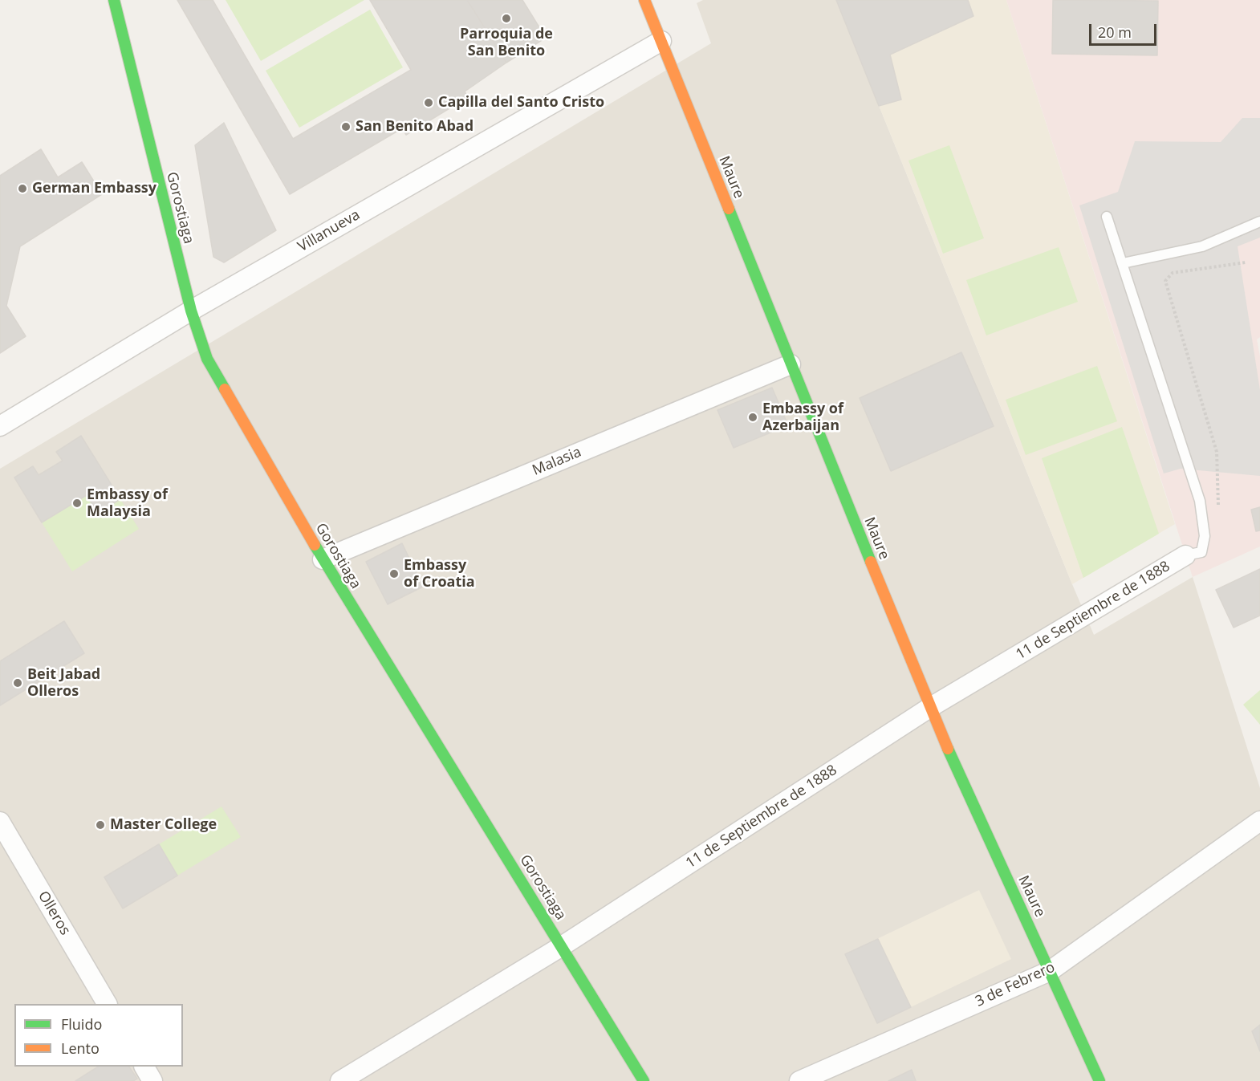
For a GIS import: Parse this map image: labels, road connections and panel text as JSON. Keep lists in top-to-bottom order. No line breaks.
{"streets":{"street":["Maure","Gorostiaga","Villanueva","Malasia","11 de Septiembre de 1888","Olleros","3 de Febrero"]},"crossings":[["Maure","Villanueva"],["Maure","Malasia"],["Maure","11 de Septiembre de 1888"],["Maure","3 de Febrero"],["Gorostiaga","Villanueva"],["Gorostiaga","Malasia"],["Gorostiaga","11 de Septiembre de 1888"]],"places":["Parroquia de San Benito","Capilla del Santo Cristo","San Benito Abad","German Embassy","Embassy of Azerbaijan","Embassy of Malaysia","Embassy of Croatia","Beit Jabad Olleros","Master College"],"legend":["Fluido","Lento"],"scale_bar":"20 m"}
